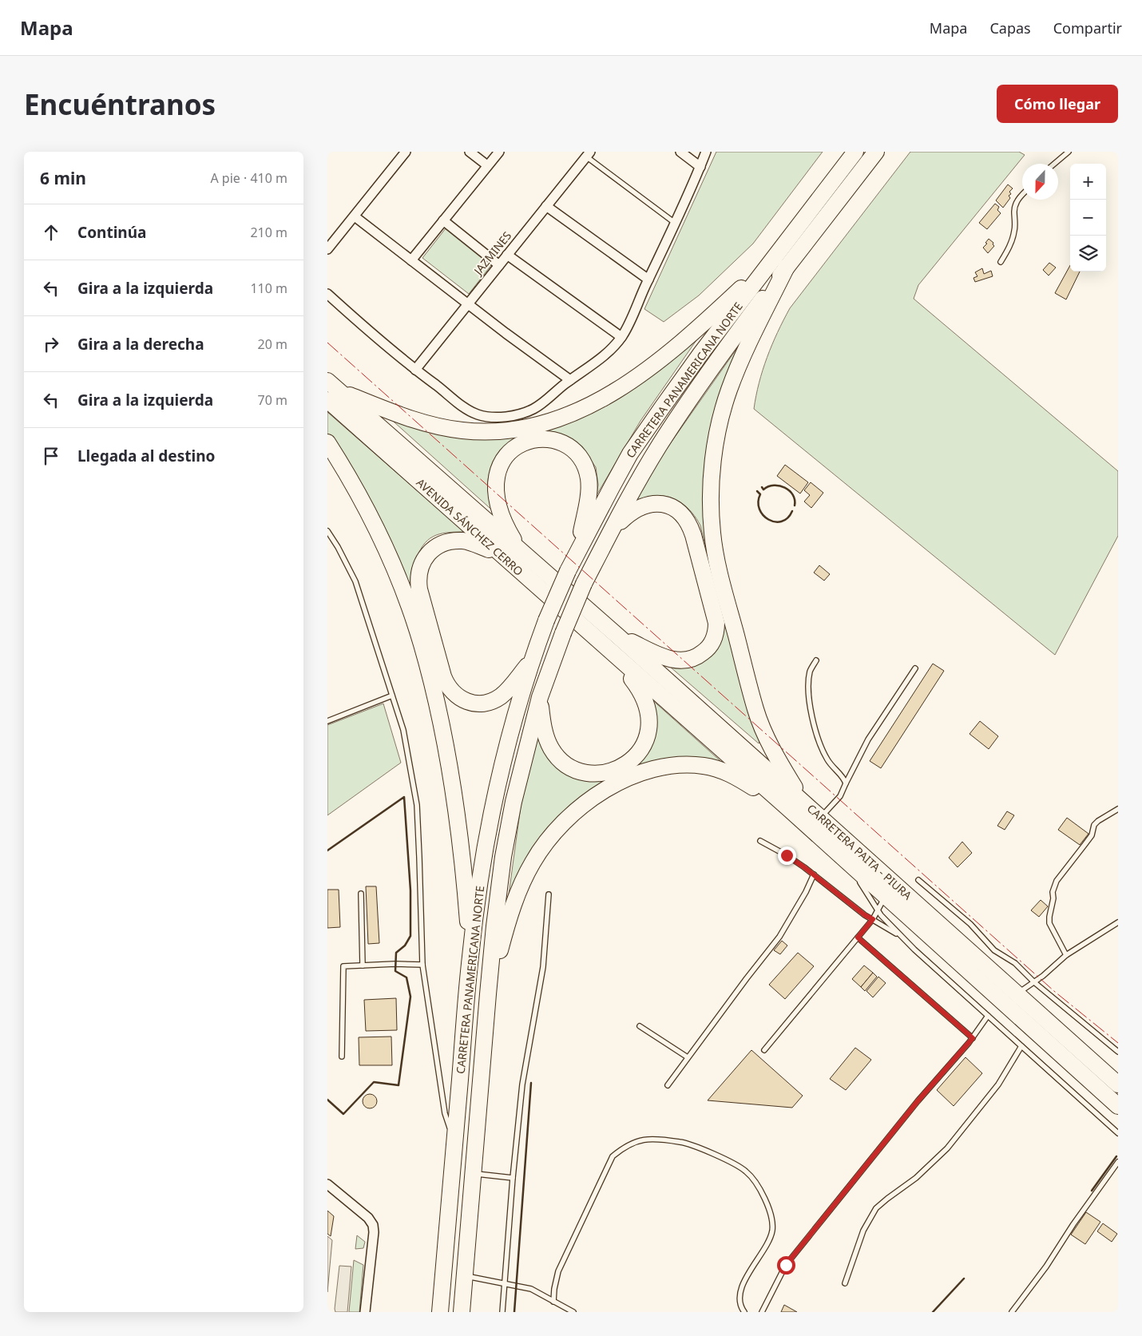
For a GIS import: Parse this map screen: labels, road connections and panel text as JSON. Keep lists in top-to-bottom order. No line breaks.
{"streets":{"highway":["CARRETERA PANAMERICANA NORTE","AVENIDA SÁNCHEZ CERRO","CARRETERA PAITA - PIURA"],"street":["JAZMINES"]},"crossings":[["AVENIDA SÁNCHEZ CERRO","CARRETERA PAITA - PIURA"]],"north":"bottom","page":{"header":"Mapa","nav":["Mapa","Capas","Compartir"],"buttons":"Cómo llegar","title":"Encuéntranos","heading":["6 min","A pie · 410 m"],"map_buttons":["+","−"],"list":[["Continúa","210 m"],["Gira a la izquierda","110 m"],["Gira a la derecha","20 m"],["Gira a la izquierda","70 m"],"Llegada al destino"]}}
